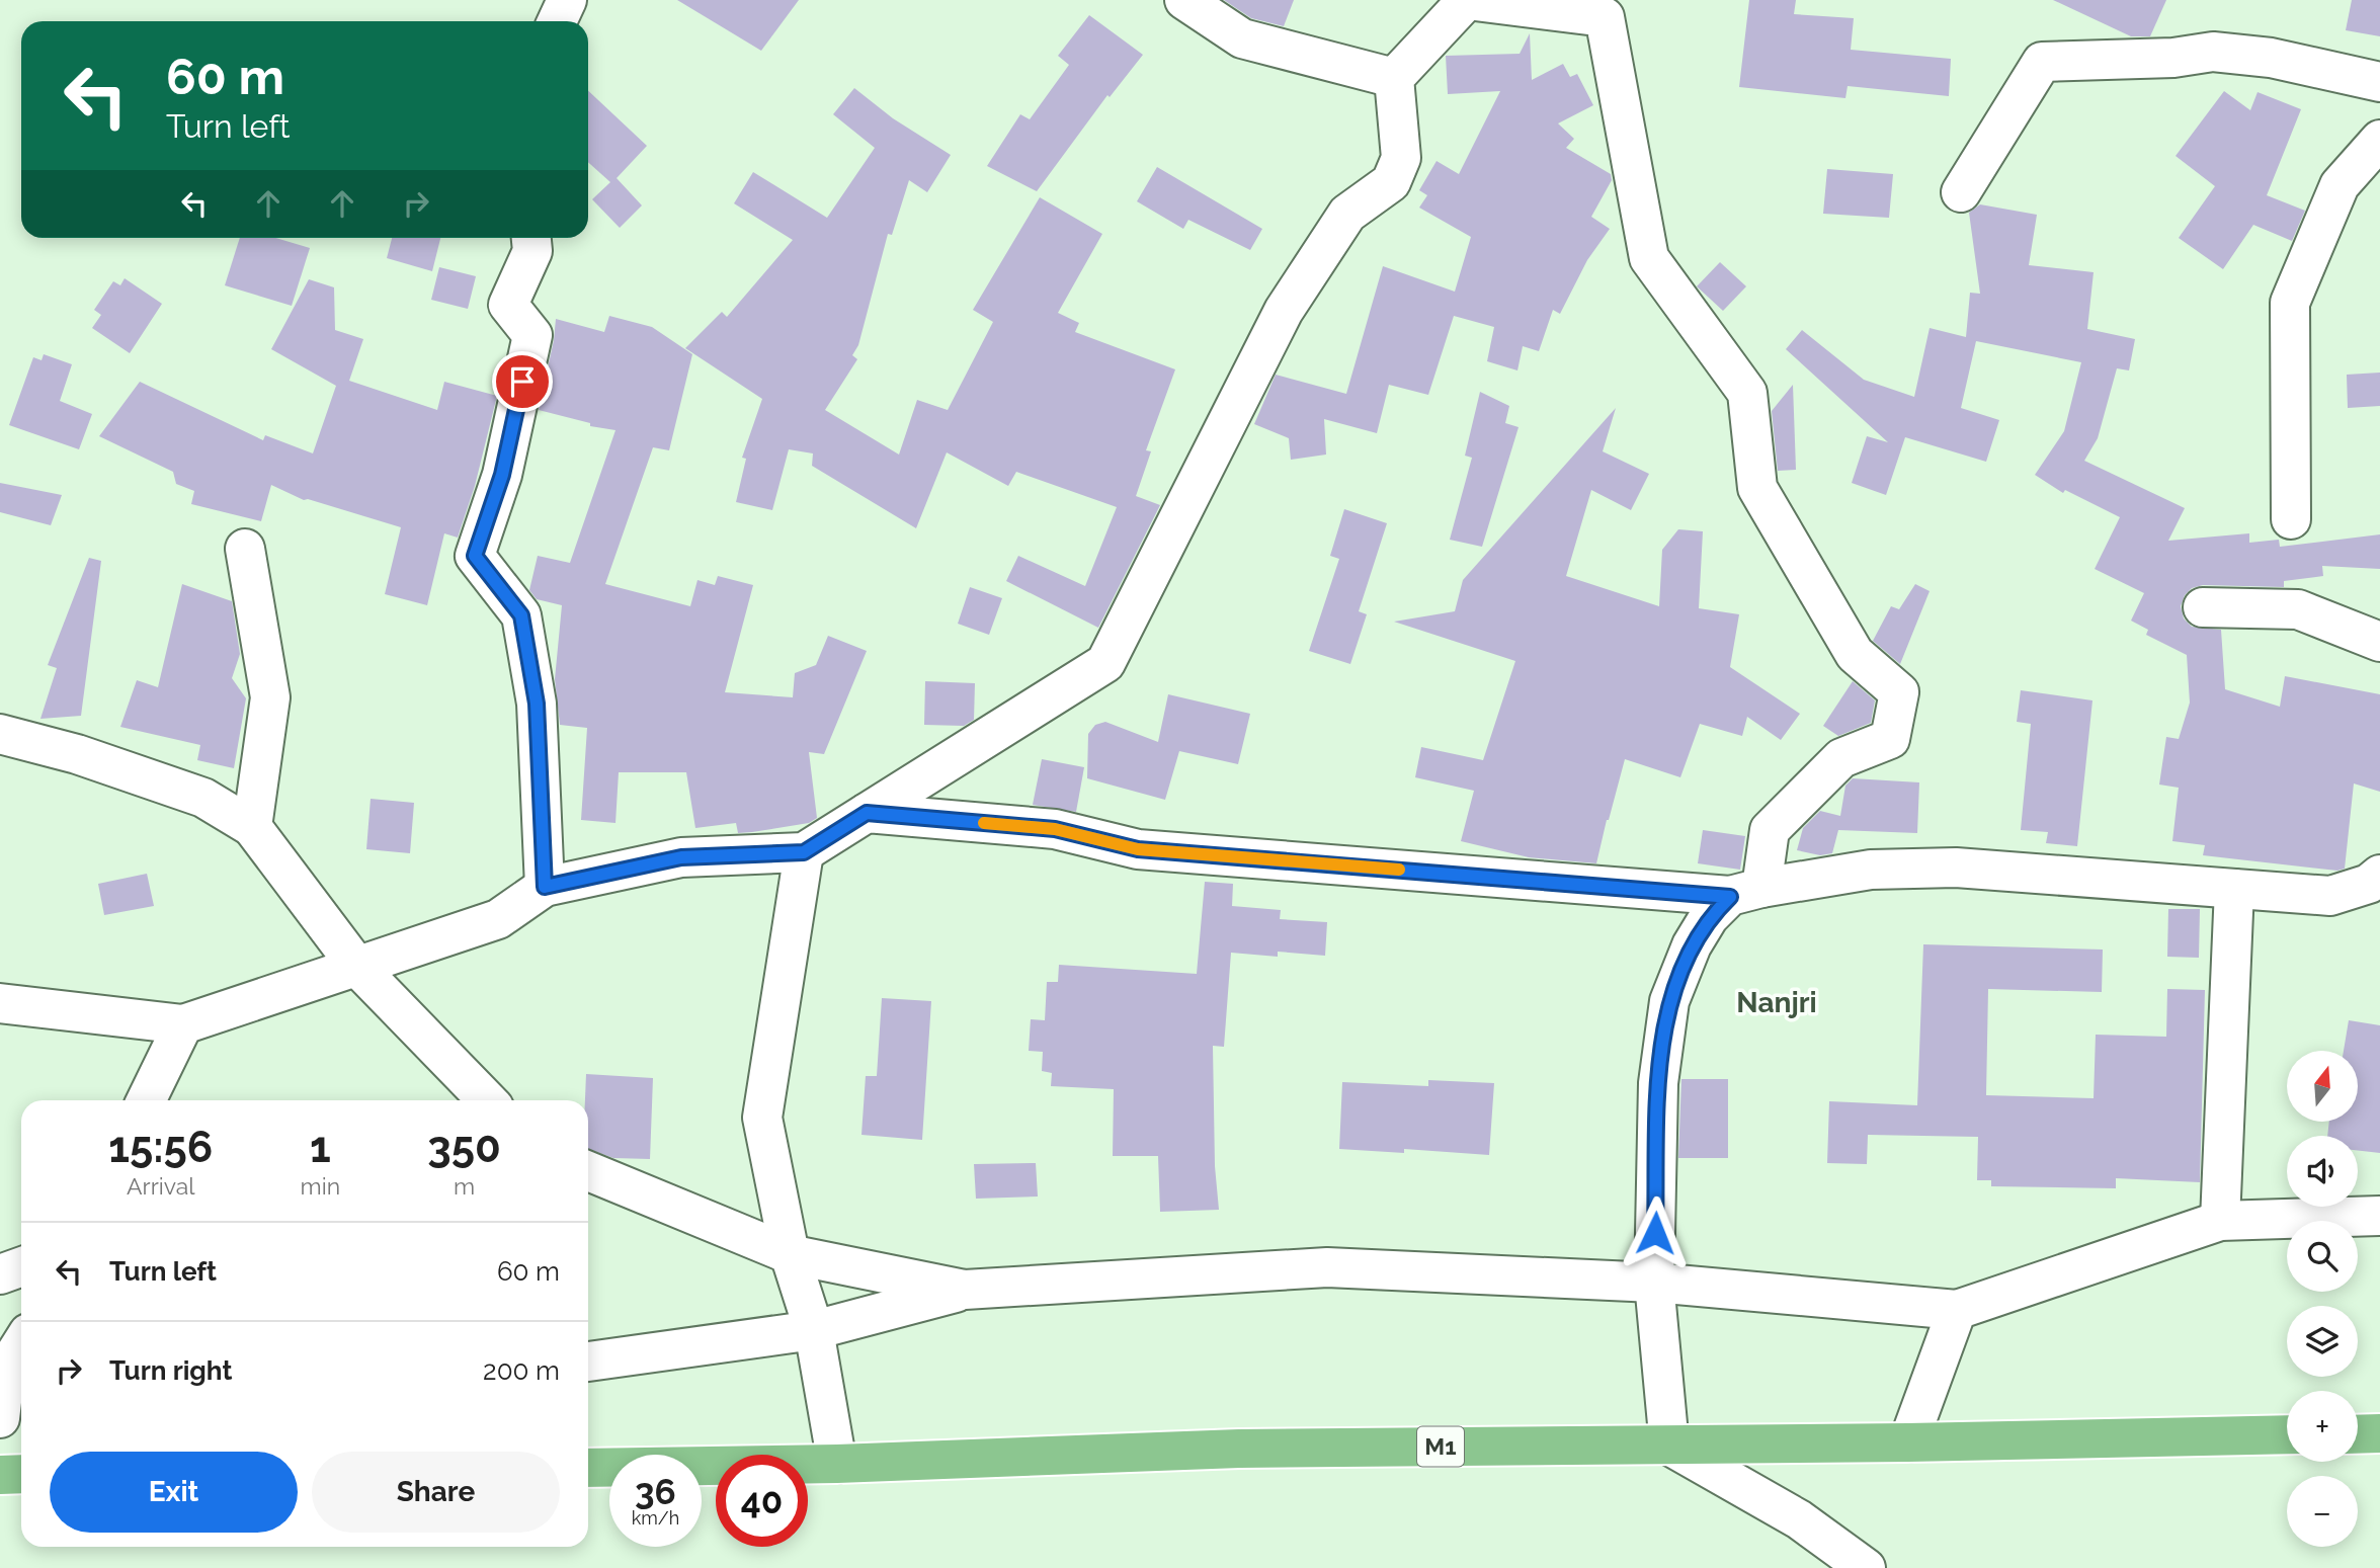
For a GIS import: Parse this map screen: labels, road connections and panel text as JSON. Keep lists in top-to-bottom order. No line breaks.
{"streets":{"highway":["M1"]},"districts":["Nanjri"],"north":"top","page":{"turn":["60 m","Turn left"],"map_buttons":["+","−"],"eta":["15:56","Arrival","1","min","350","m"],"list":[{"name":"Turn left","value":"60 m"},{"name":"Turn right","value":"200 m"}],"buttons":["Exit","Share"],"speed":"36 km/h","limit":"40"}}
